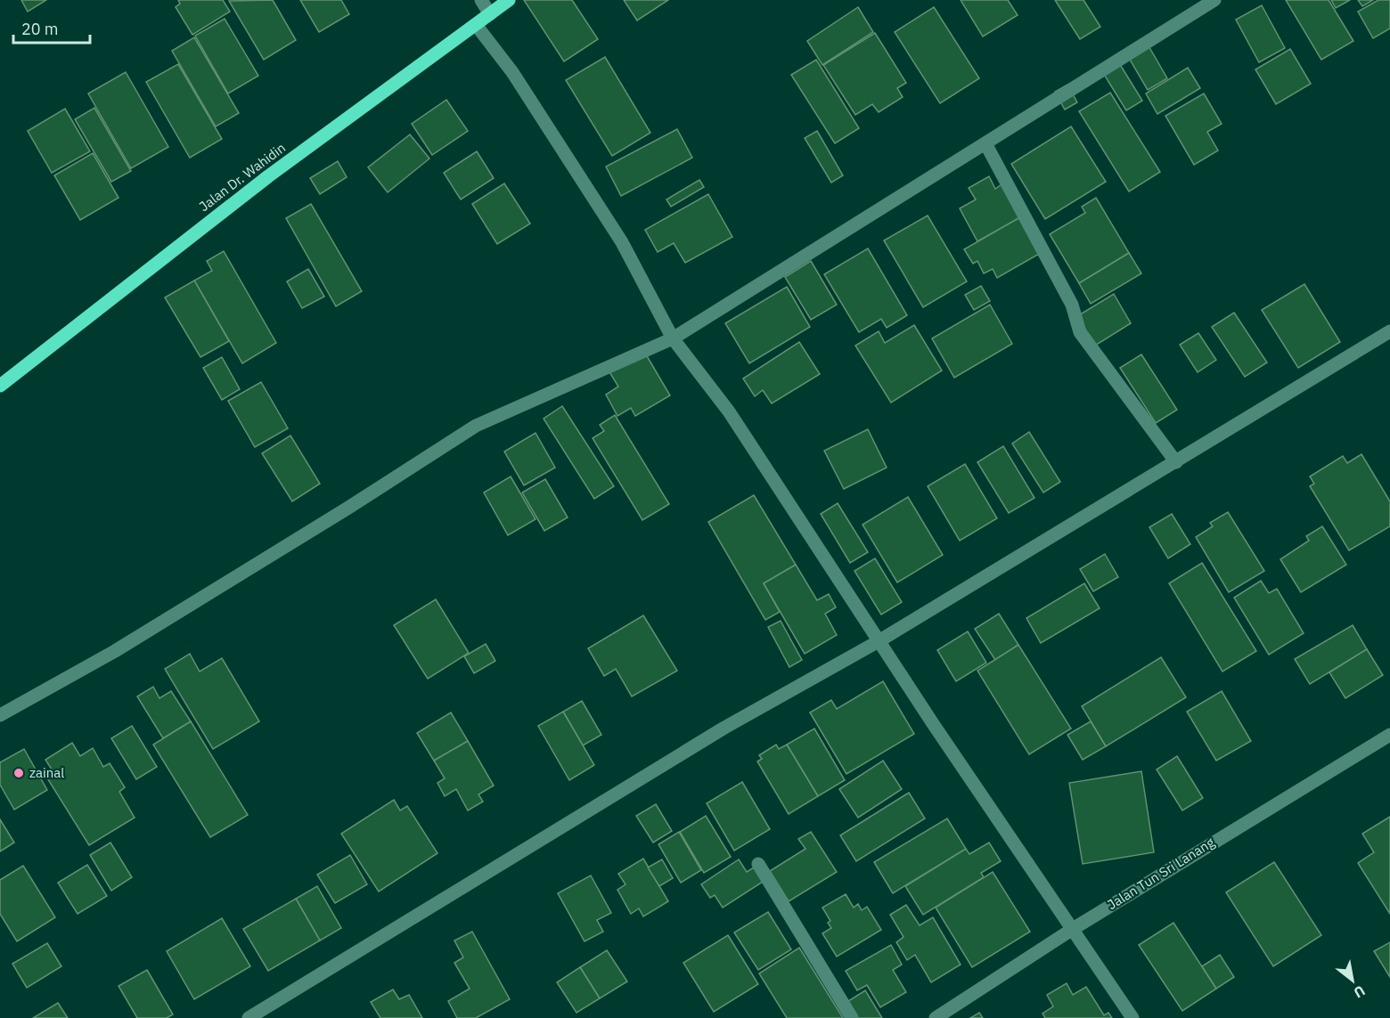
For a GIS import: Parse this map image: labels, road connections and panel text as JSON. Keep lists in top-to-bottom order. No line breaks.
{"streets":{"main road":["Jalan Dr. Wahidin"],"street":["Jalan Tun Sri Lanang"]},"places":["zainal"],"scale_bar":"20 m","north":"bottom right"}
